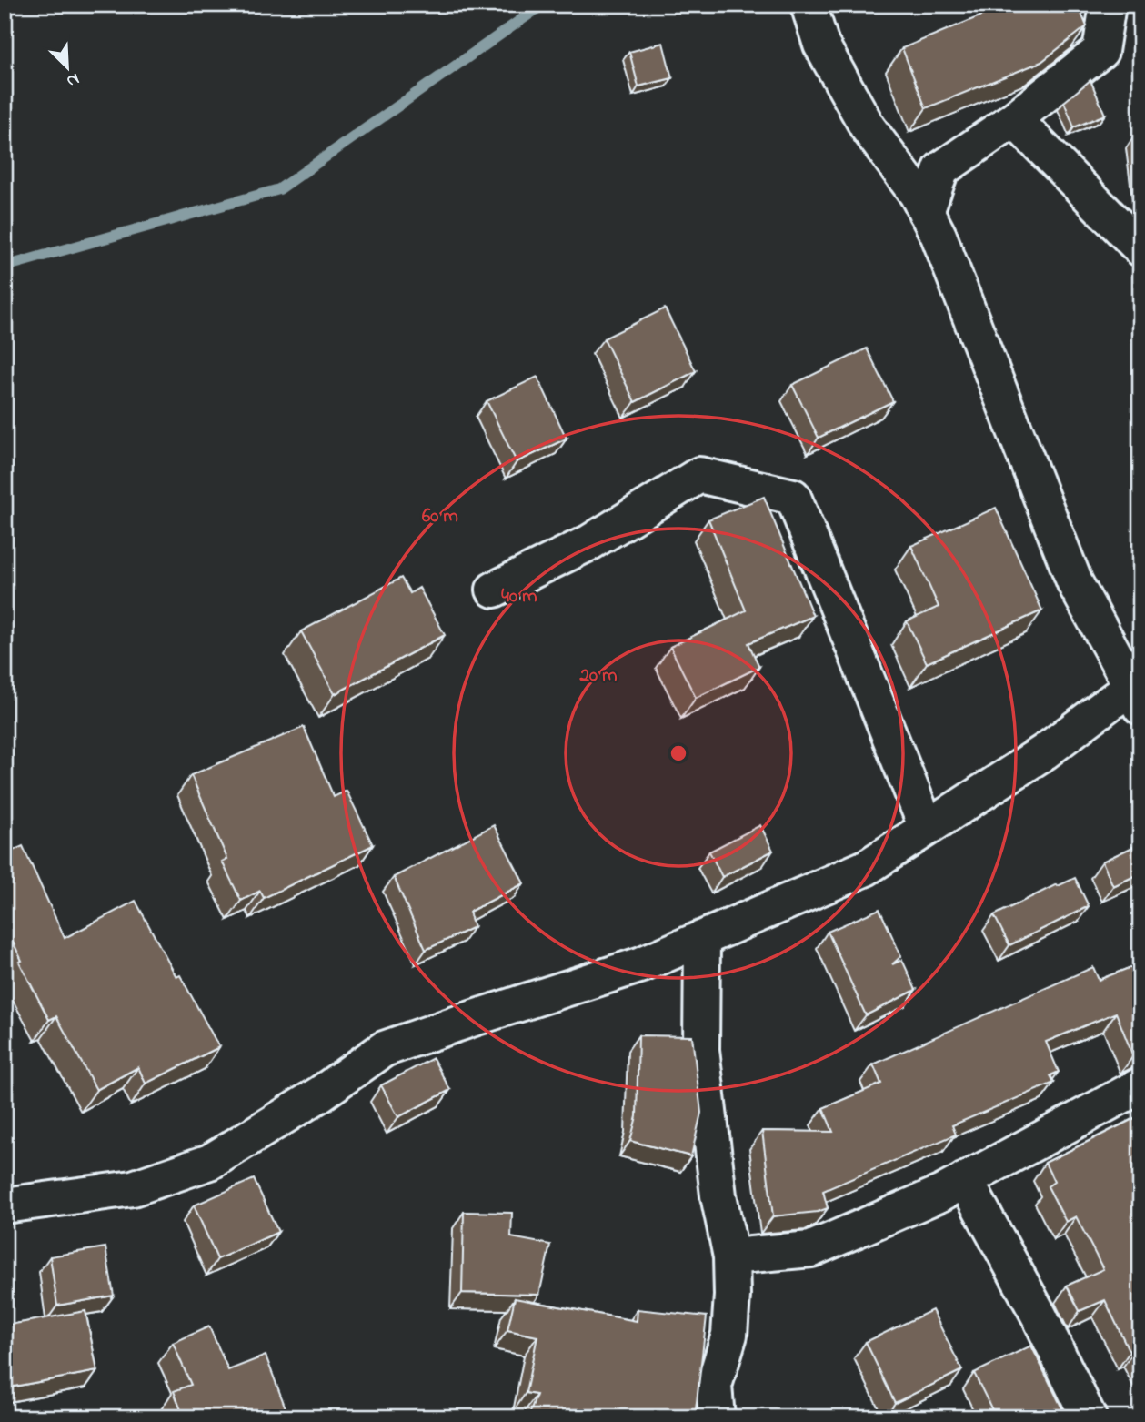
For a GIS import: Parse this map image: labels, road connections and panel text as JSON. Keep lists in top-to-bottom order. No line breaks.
{"north":"bottom right","rings":["60 m","40 m","20 m"]}
